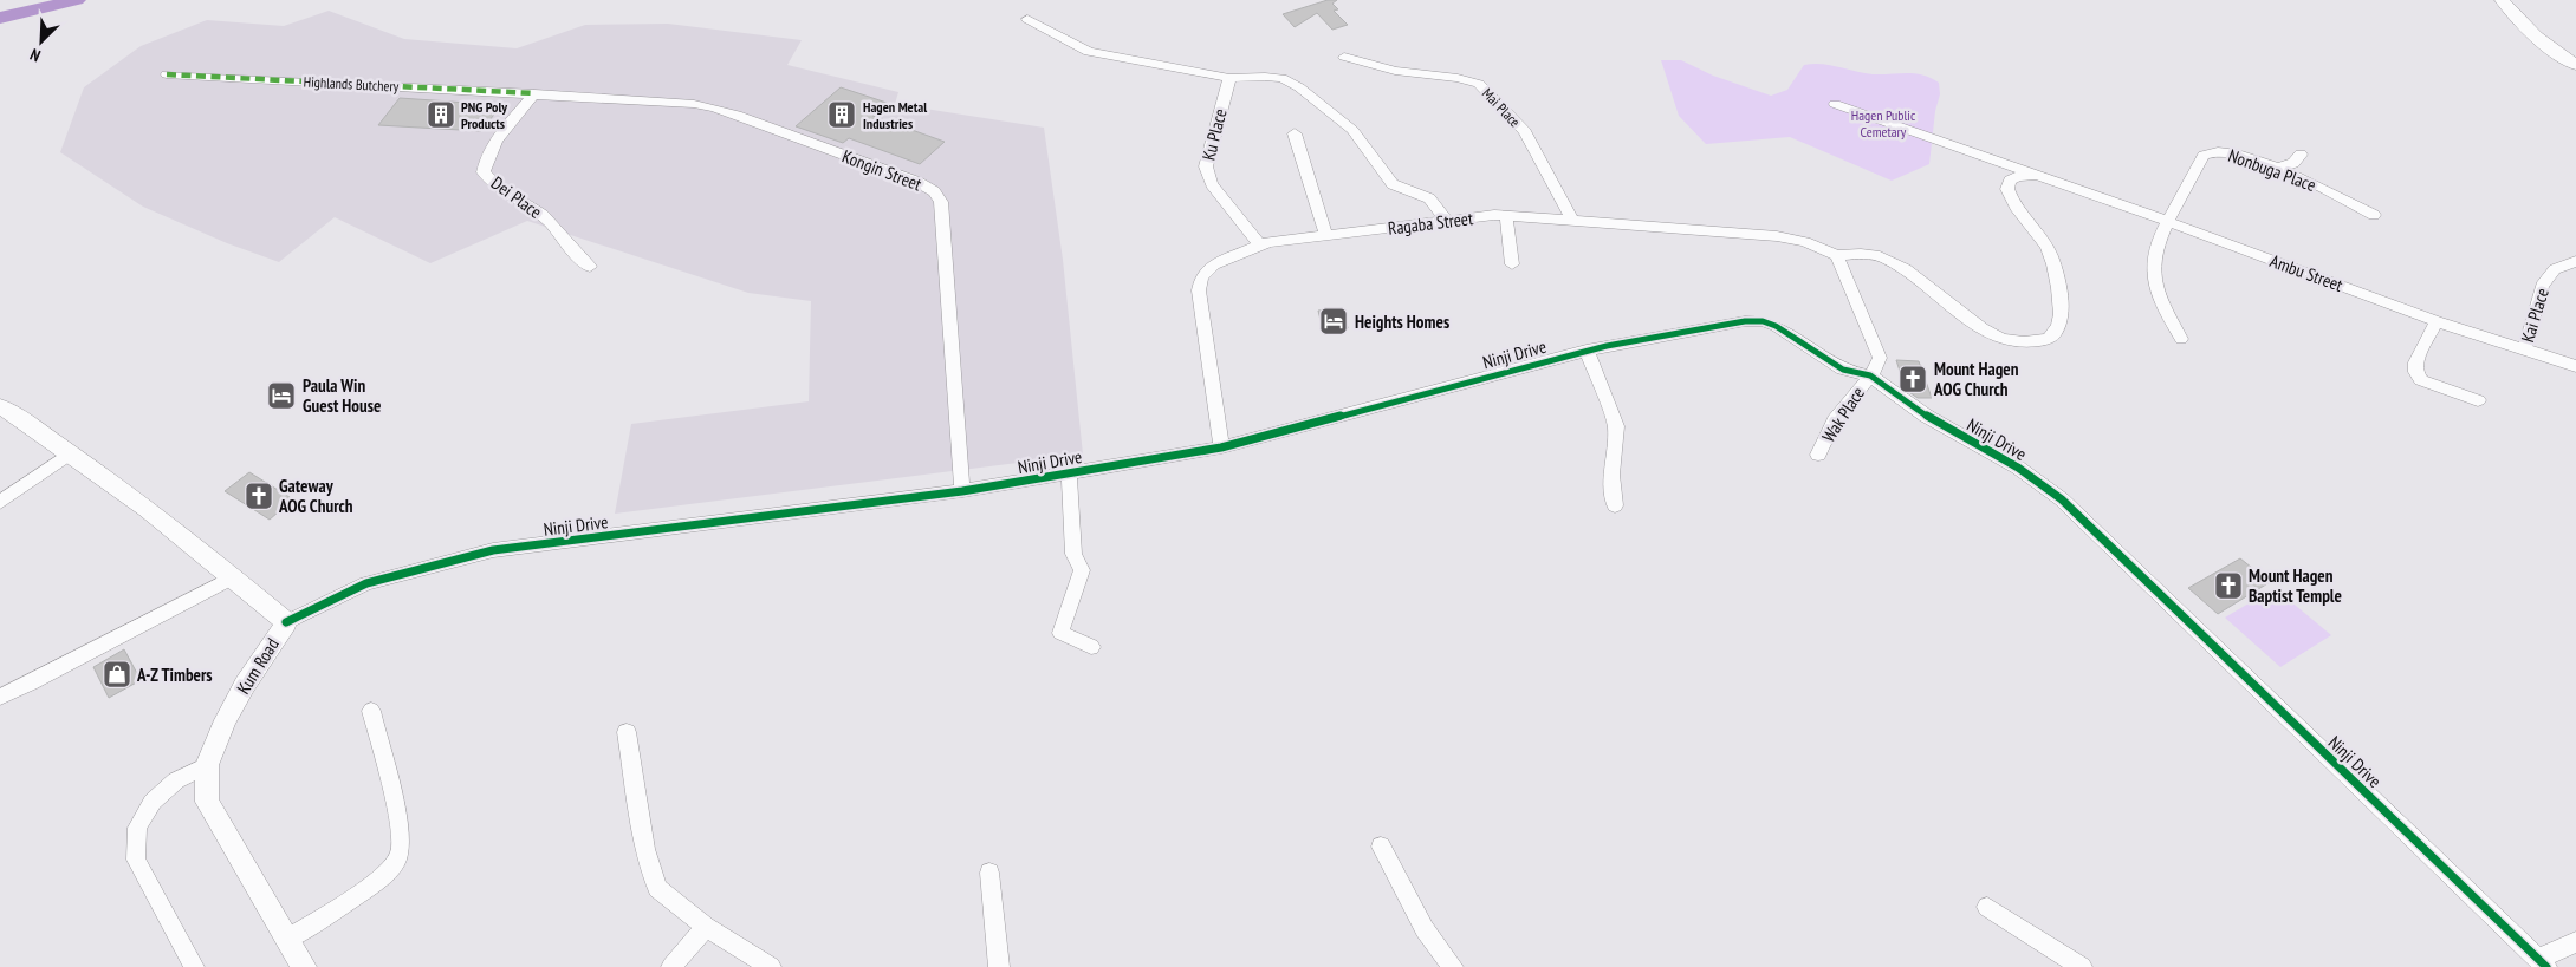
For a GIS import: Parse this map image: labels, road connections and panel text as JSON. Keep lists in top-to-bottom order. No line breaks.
{"streets":{"street":["Highlands Butchery","Mai Place","Ku Place","Kongin Street","Nonbuga Place","Dei Place","Ragaba Street","Ambu Street","Kai Place","Ninji Drive","Wak Place","Kum Road"]},"crossings":[["Highlands Butchery","Kongin Street"],["Highlands Butchery","Dei Place"],["Mai Place","Ragaba Street"],["Ku Place","Ragaba Street"],["Kongin Street","Dei Place"],["Kongin Street","Ninji Drive"],["Nonbuga Place","Ambu Street"],["Ragaba Street","Ninji Drive"],["Ambu Street","Kai Place"],["Ninji Drive","Wak Place"],["Ninji Drive","Kum Road"]],"parks":["Hagen Public Cemetary"],"places":{"building":["PNG Poly Products","Hagen Metal Industries"],"hotel":["Heights Homes","Paula Win Guest House"],"church":["Mount Hagen AOG Church","Gateway AOG Church","Mount Hagen Baptist Temple"],"shop":["A-Z Timbers"]},"north":"bottom left"}
